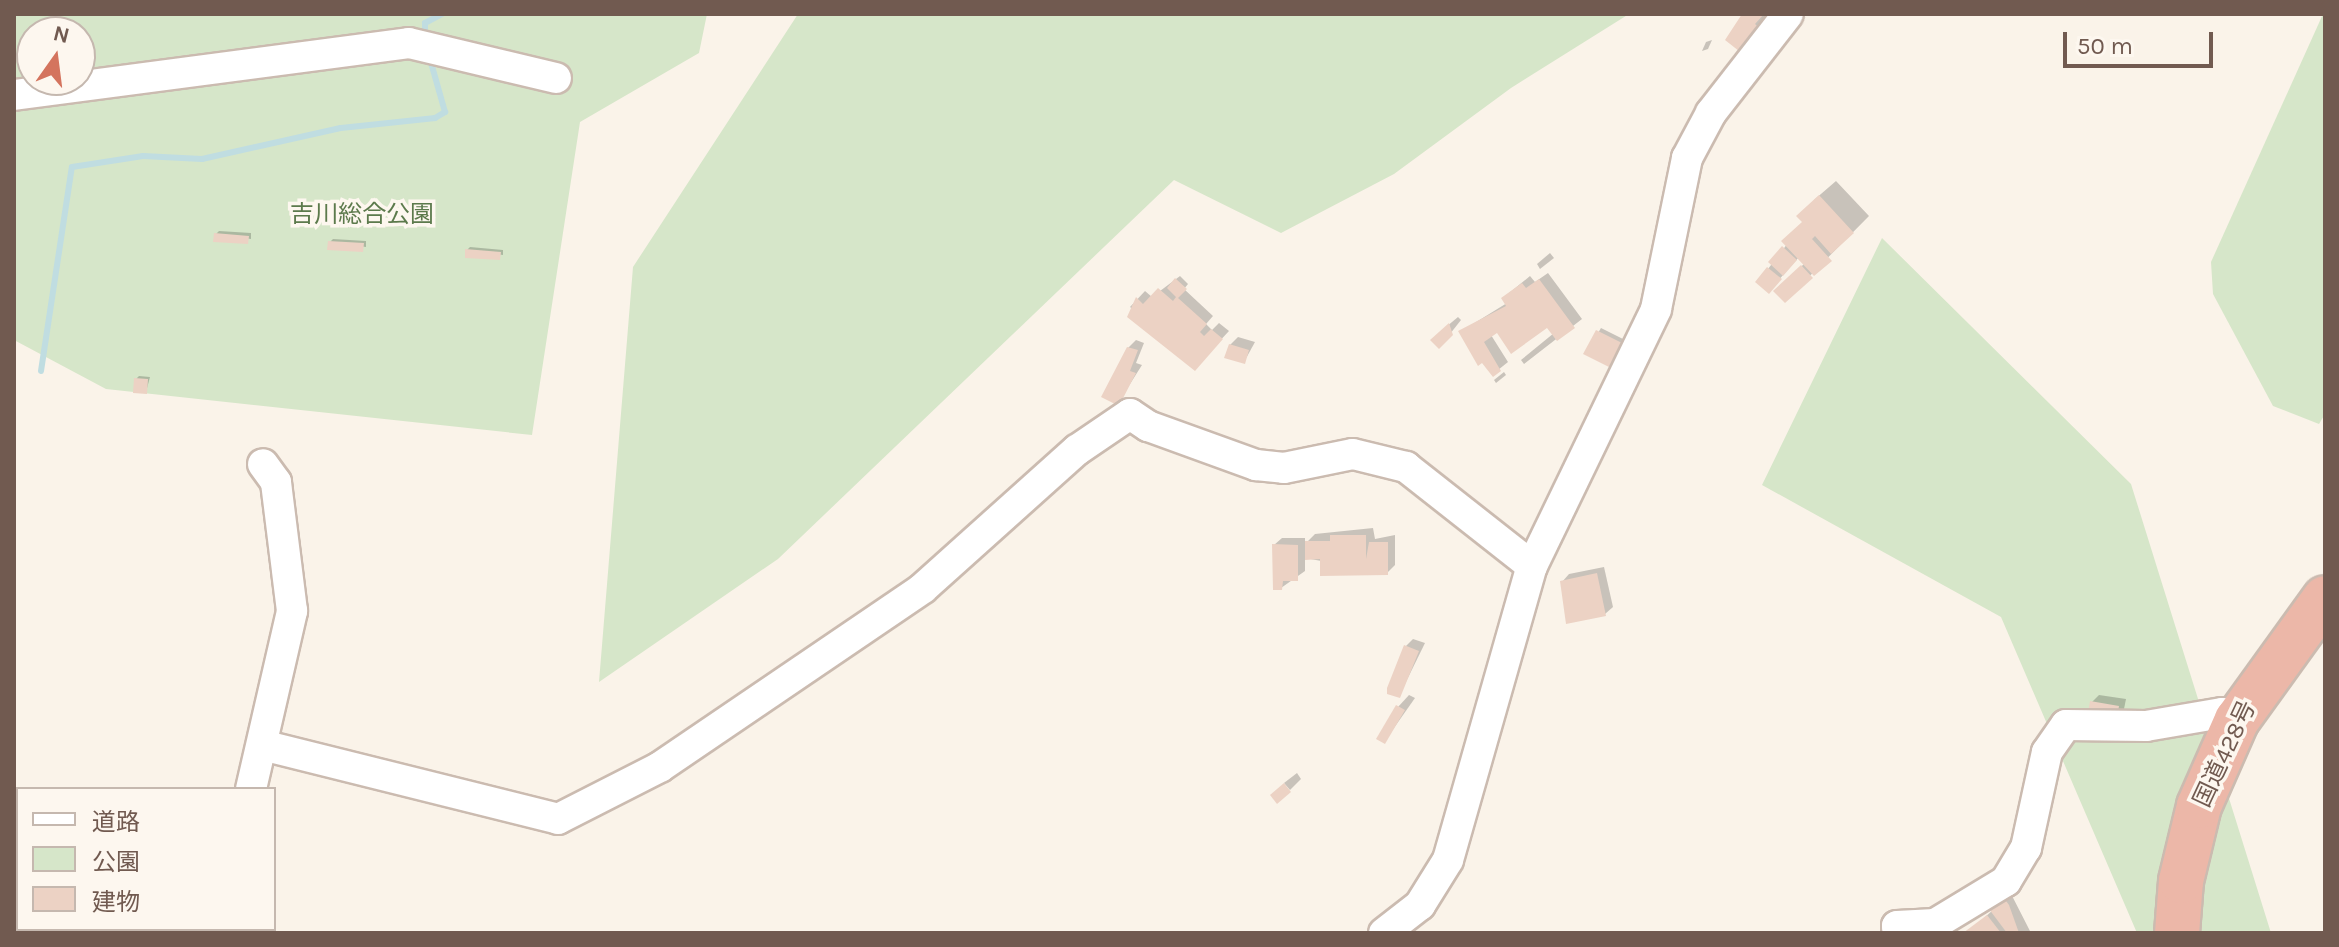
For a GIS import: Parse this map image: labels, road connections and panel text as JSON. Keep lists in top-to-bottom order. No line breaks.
{"streets":{"highway":["国道428号"]},"parks":["吉川総合公園"],"legend":["道路","公園","建物"],"scale_bar":"50 m","north":"top"}
